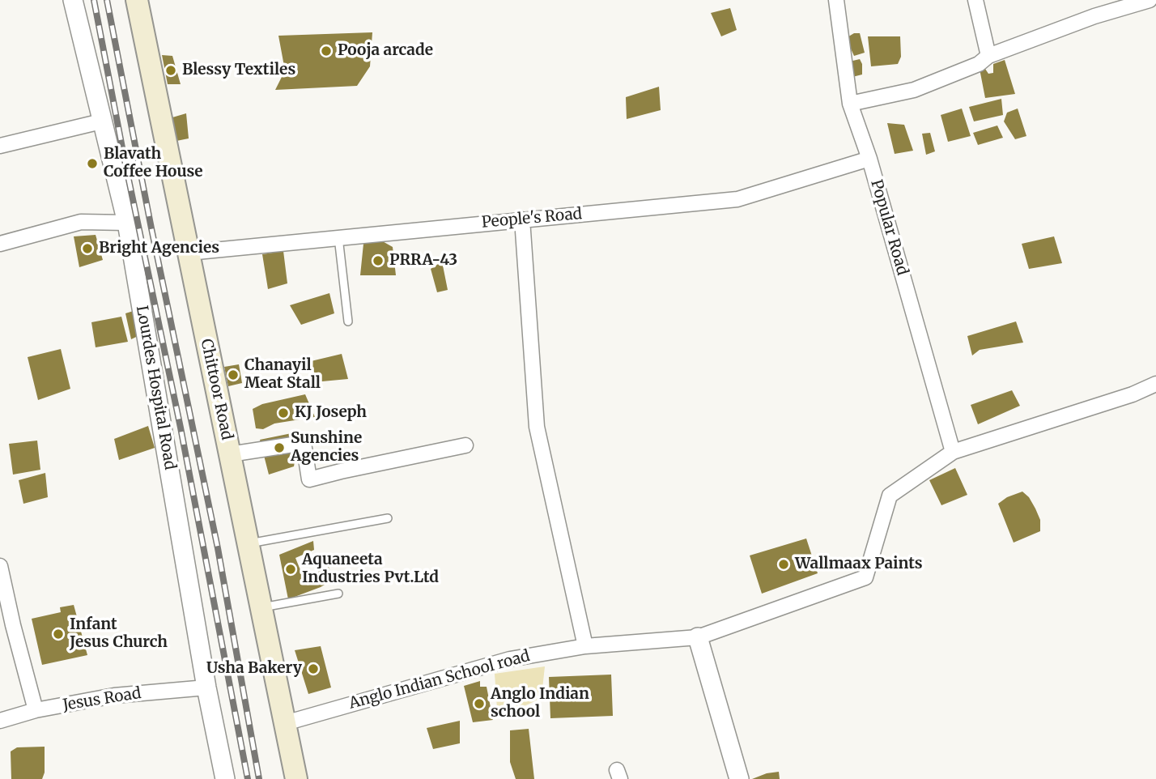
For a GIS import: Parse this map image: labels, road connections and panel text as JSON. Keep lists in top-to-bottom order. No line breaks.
{"streets":{"main road":["Chittoor Road"],"street":["People's Road","Popular Road","Lourdes Hospital Road","Anglo Indian School road","Jesus Road"]},"crossings":[["People's Road","Popular Road"],["People's Road","Chittoor Road"],["Popular Road","Anglo Indian School road"],["Lourdes Hospital Road","Jesus Road"],["Chittoor Road","Anglo Indian School road"]],"places":["Pooja arcade","Blessy Textiles","Blavath Coffee House","Bright Agencies","PRRA-43","Chanayil Meat Stall","KJ Joseph","Sunshine Agencies","Wallmaax Paints","Aquaneeta Industries Pvt.Ltd","Infant Jesus Church","Usha Bakery","Anglo Indian school"]}
